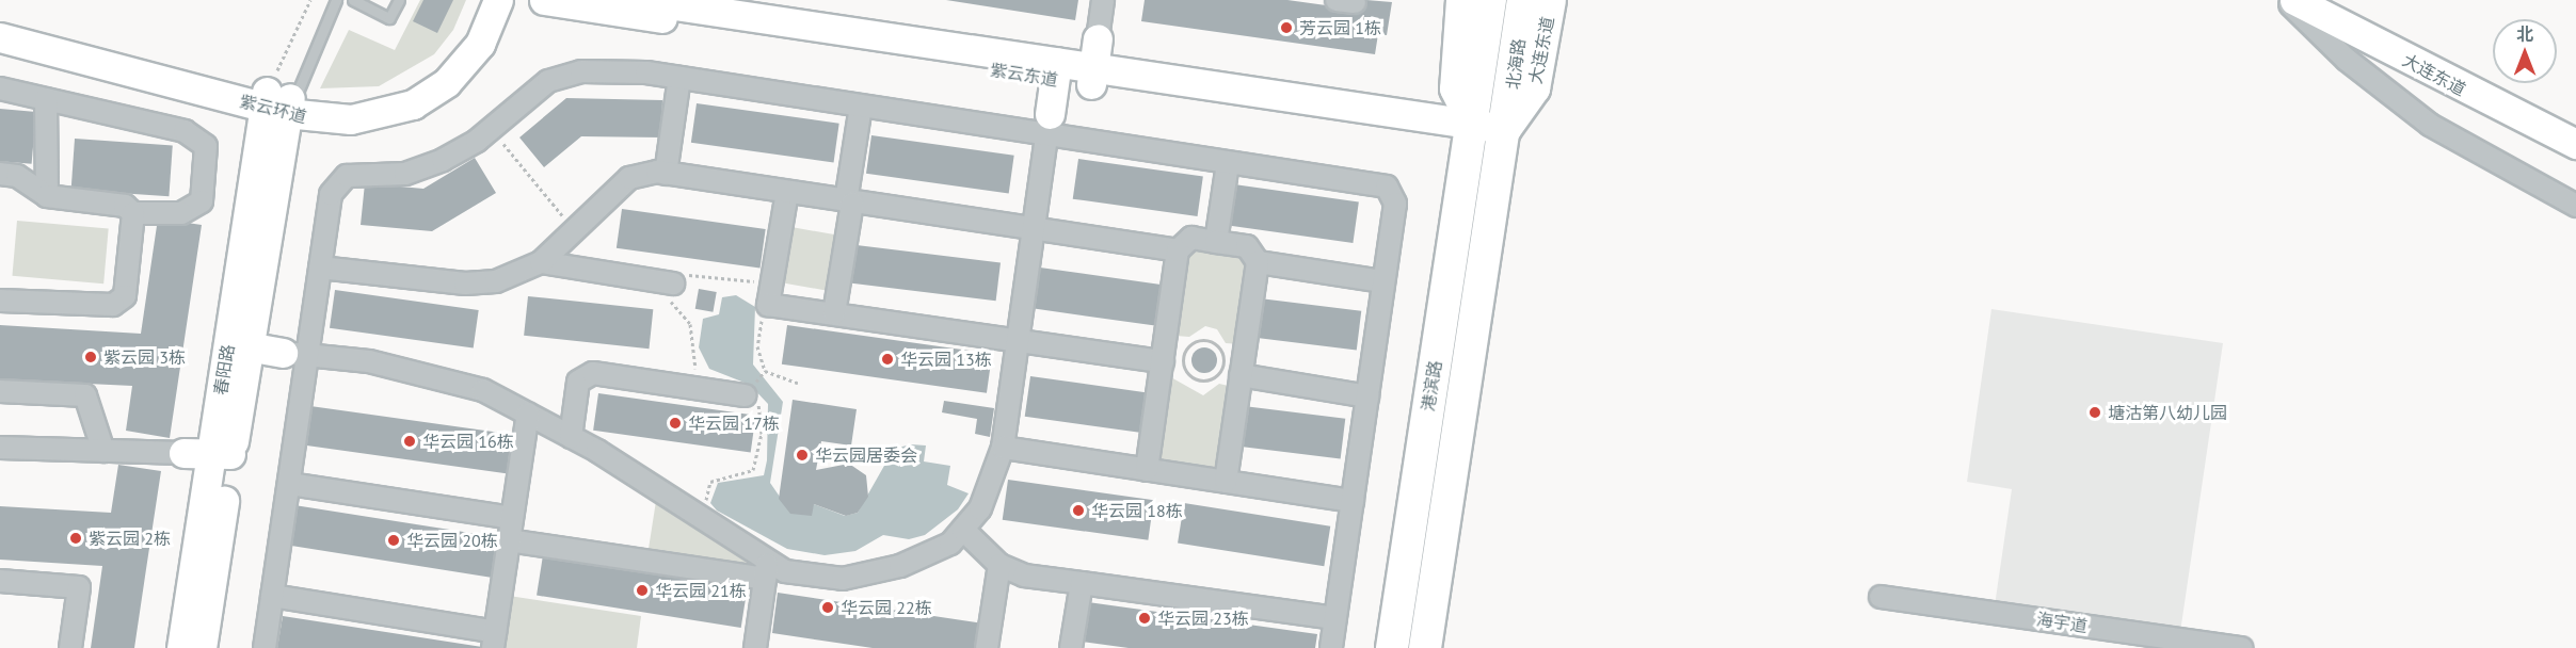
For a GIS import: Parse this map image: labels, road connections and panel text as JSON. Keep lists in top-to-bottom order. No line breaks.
{"streets":{"main road":["北海路","港滨路"],"street":["大连东道","紫云东道","紫云环道","春阳路","海宇道"]},"crossings":[["大连东道","北海路"],["大连东道","紫云东道"],["大连东道","港滨路"],["北海路","紫云东道"],["北海路","港滨路"],["紫云东道","港滨路"],["紫云环道","春阳路"]],"places":["芳云园 1栋","紫云园 3栋","华云园 13栋","塘沽第八幼儿园","华云园 17栋","华云园 16栋","华云园居委会","华云园 18栋","紫云园 2栋","华云园 20栋","华云园 21栋","华云园 22栋","华云园 23栋"],"north":"top"}
